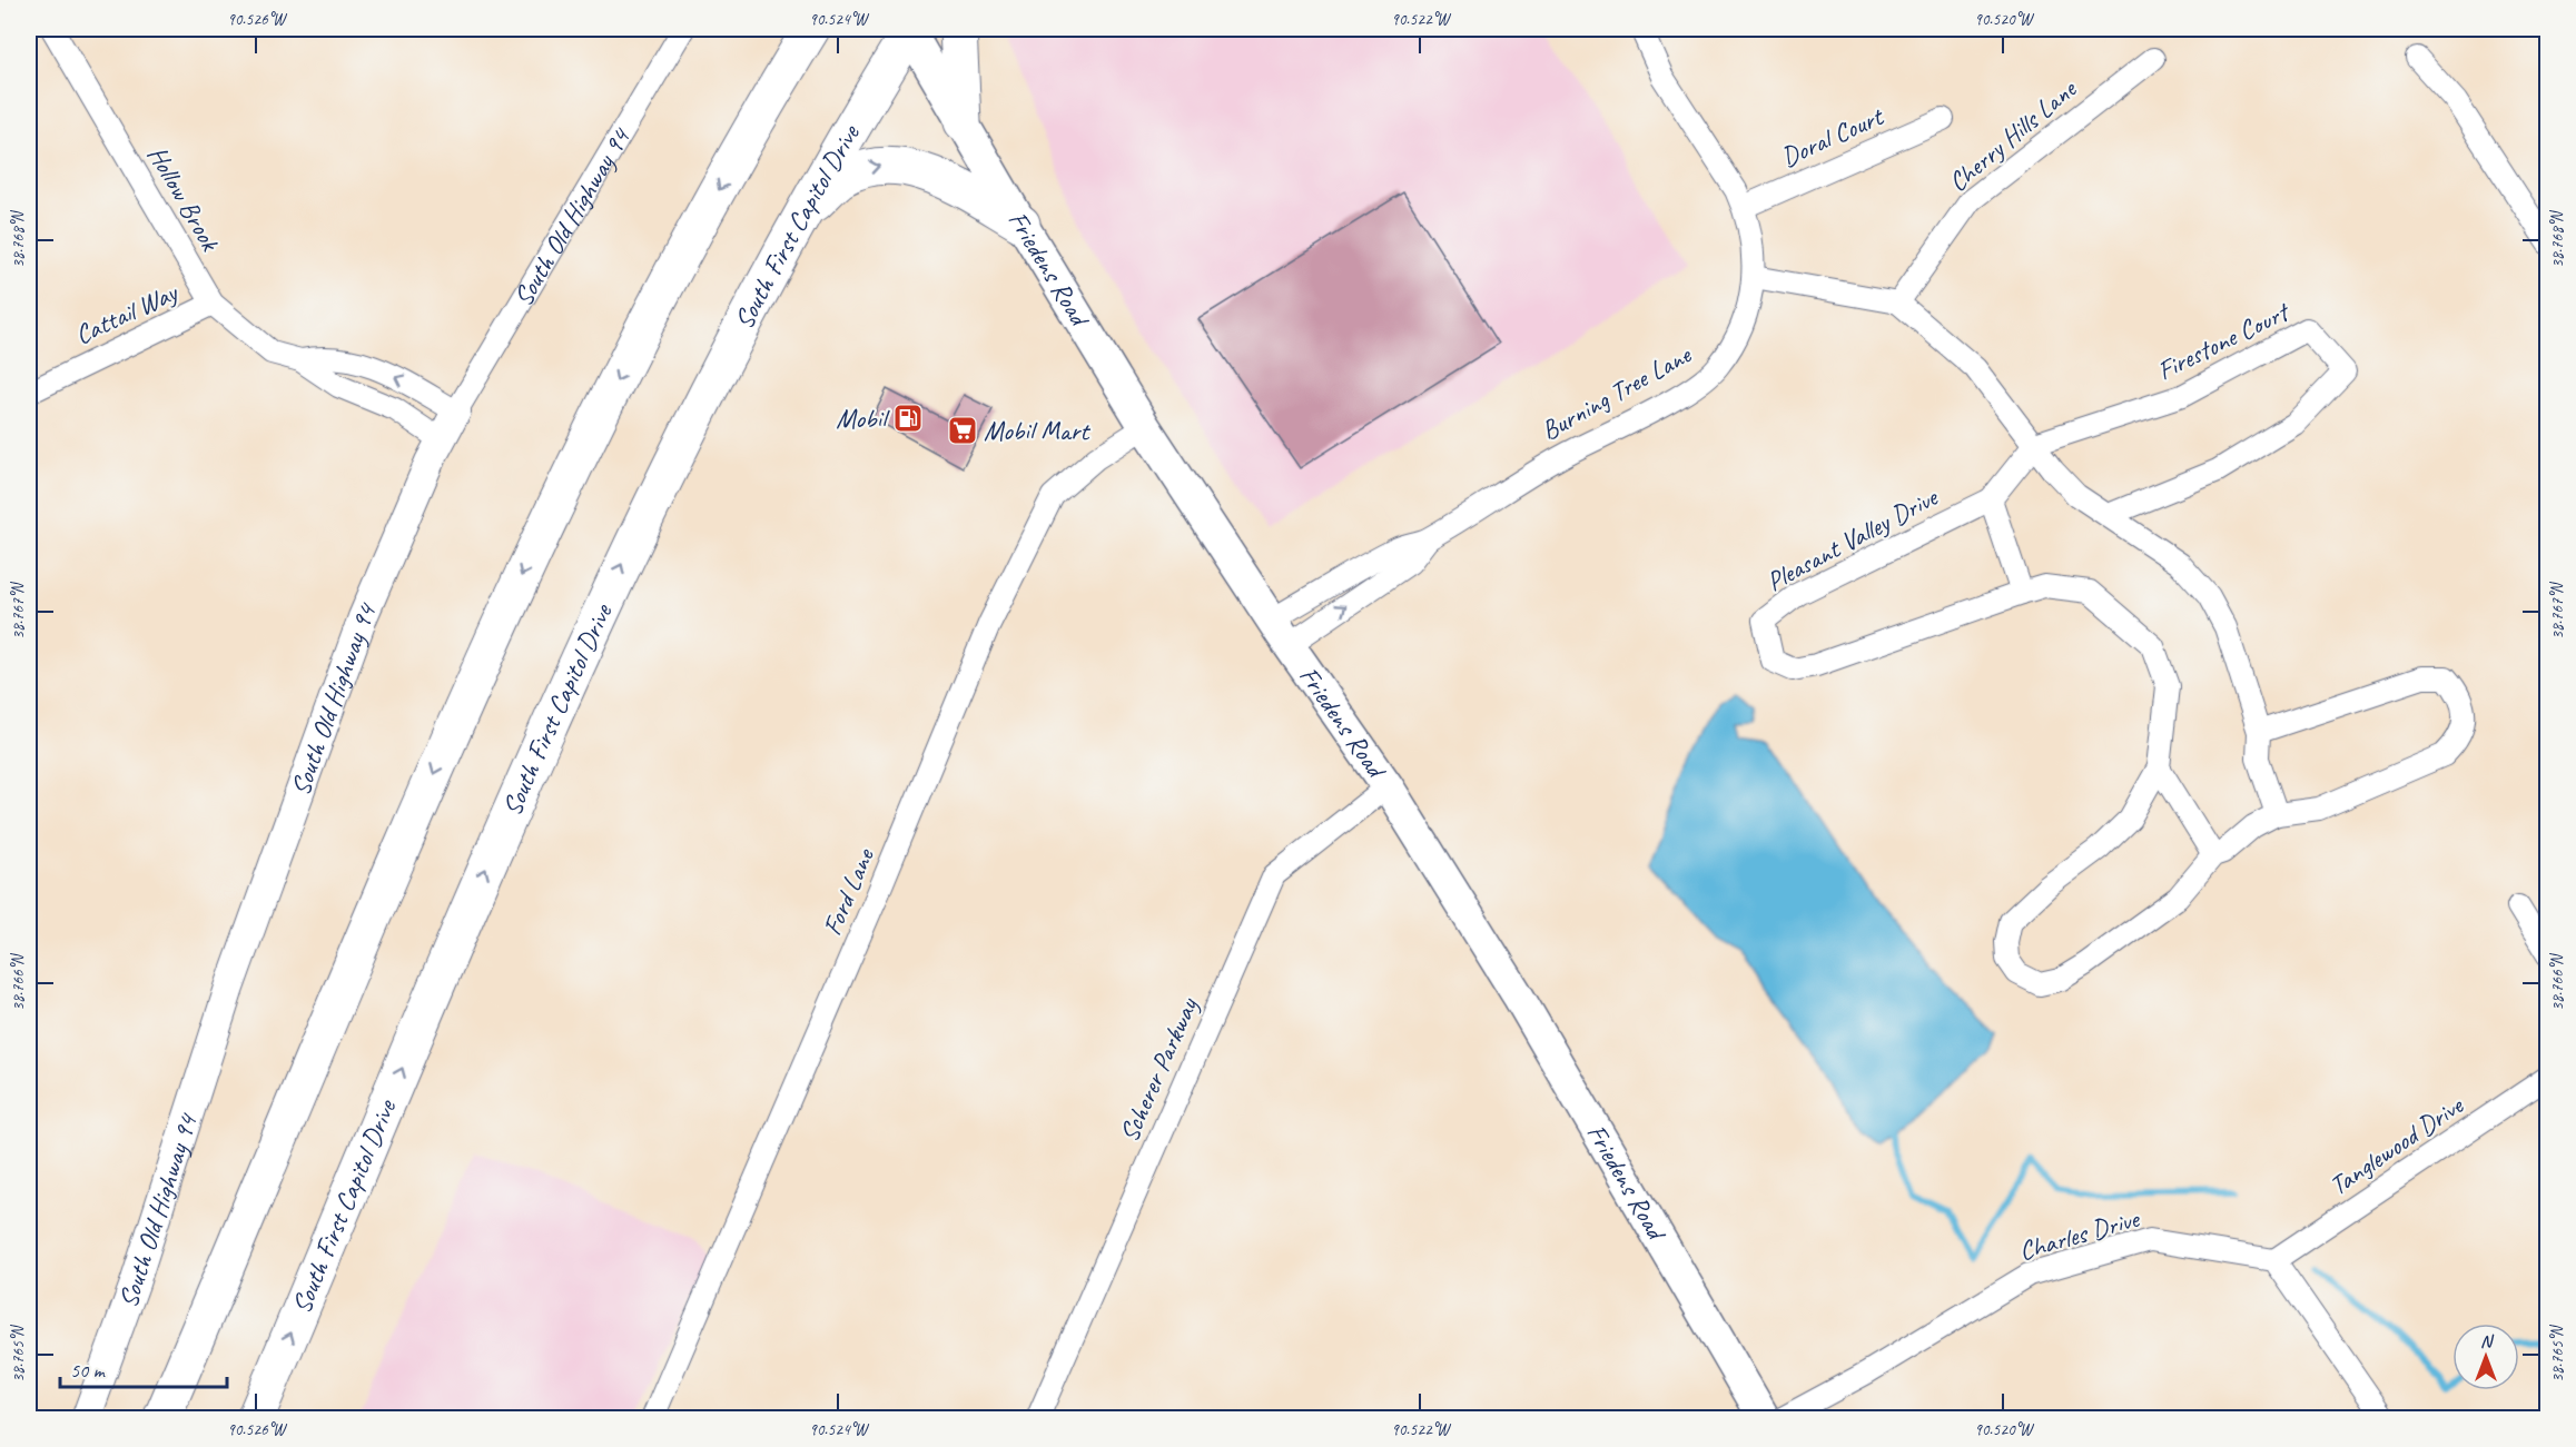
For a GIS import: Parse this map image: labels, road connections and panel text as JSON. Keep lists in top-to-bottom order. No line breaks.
{"streets":{"highway":["South First Capitol Drive"],"main road":["Friedens Road"],"street":["Cherry Hills Lane","Doral Court","Hollow Brook","South Old Highway 94","Cattail Way","Firestone Court","Burning Tree Lane","Pleasant Valley Drive","Ford Lane","Scherer Parkway","Tanglewood Drive","Charles Drive"]},"crossings":[["Doral Court","Burning Tree Lane"],["Hollow Brook","South Old Highway 94"],["Hollow Brook","Cattail Way"],["South First Capitol Drive","Friedens Road"],["Friedens Road","Burning Tree Lane"],["Friedens Road","Ford Lane"],["Friedens Road","Scherer Parkway"],["Firestone Court","Pleasant Valley Drive"],["Tanglewood Drive","Charles Drive"]],"places":{"fuel station":["Mobil"],"supermarket":["Mobil Mart"]},"scale_bar":"50 m","north":"top","coordinates":["90.526°W","90.524°W","90.522°W","90.520°W","38.768°N","38.767°N","38.766°N","38.765°N"]}
